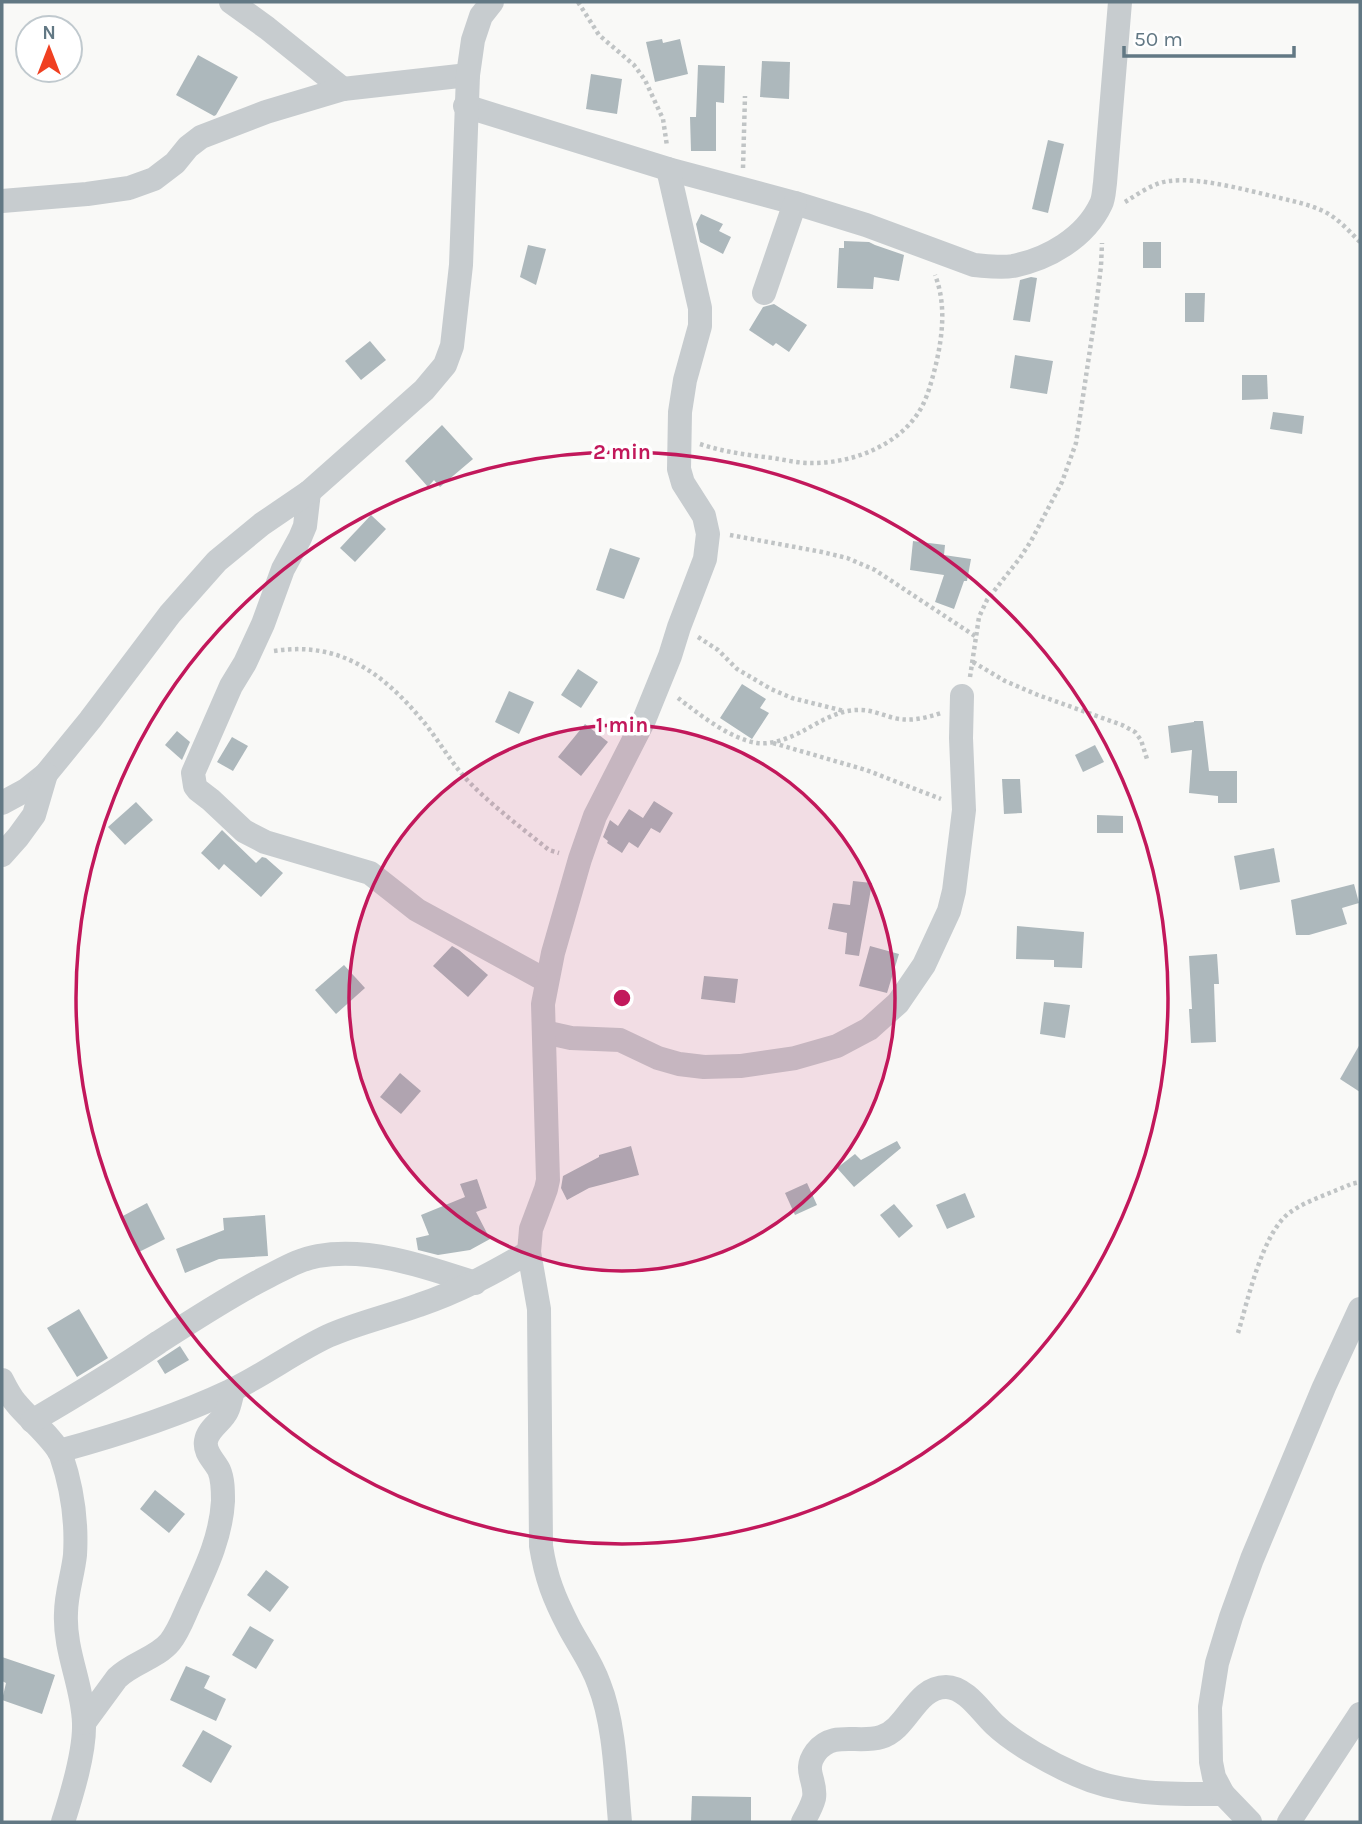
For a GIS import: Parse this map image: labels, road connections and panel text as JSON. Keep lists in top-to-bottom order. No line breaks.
{"scale_bar":"50 m","north":"top","rings":["2 min","1 min"]}
